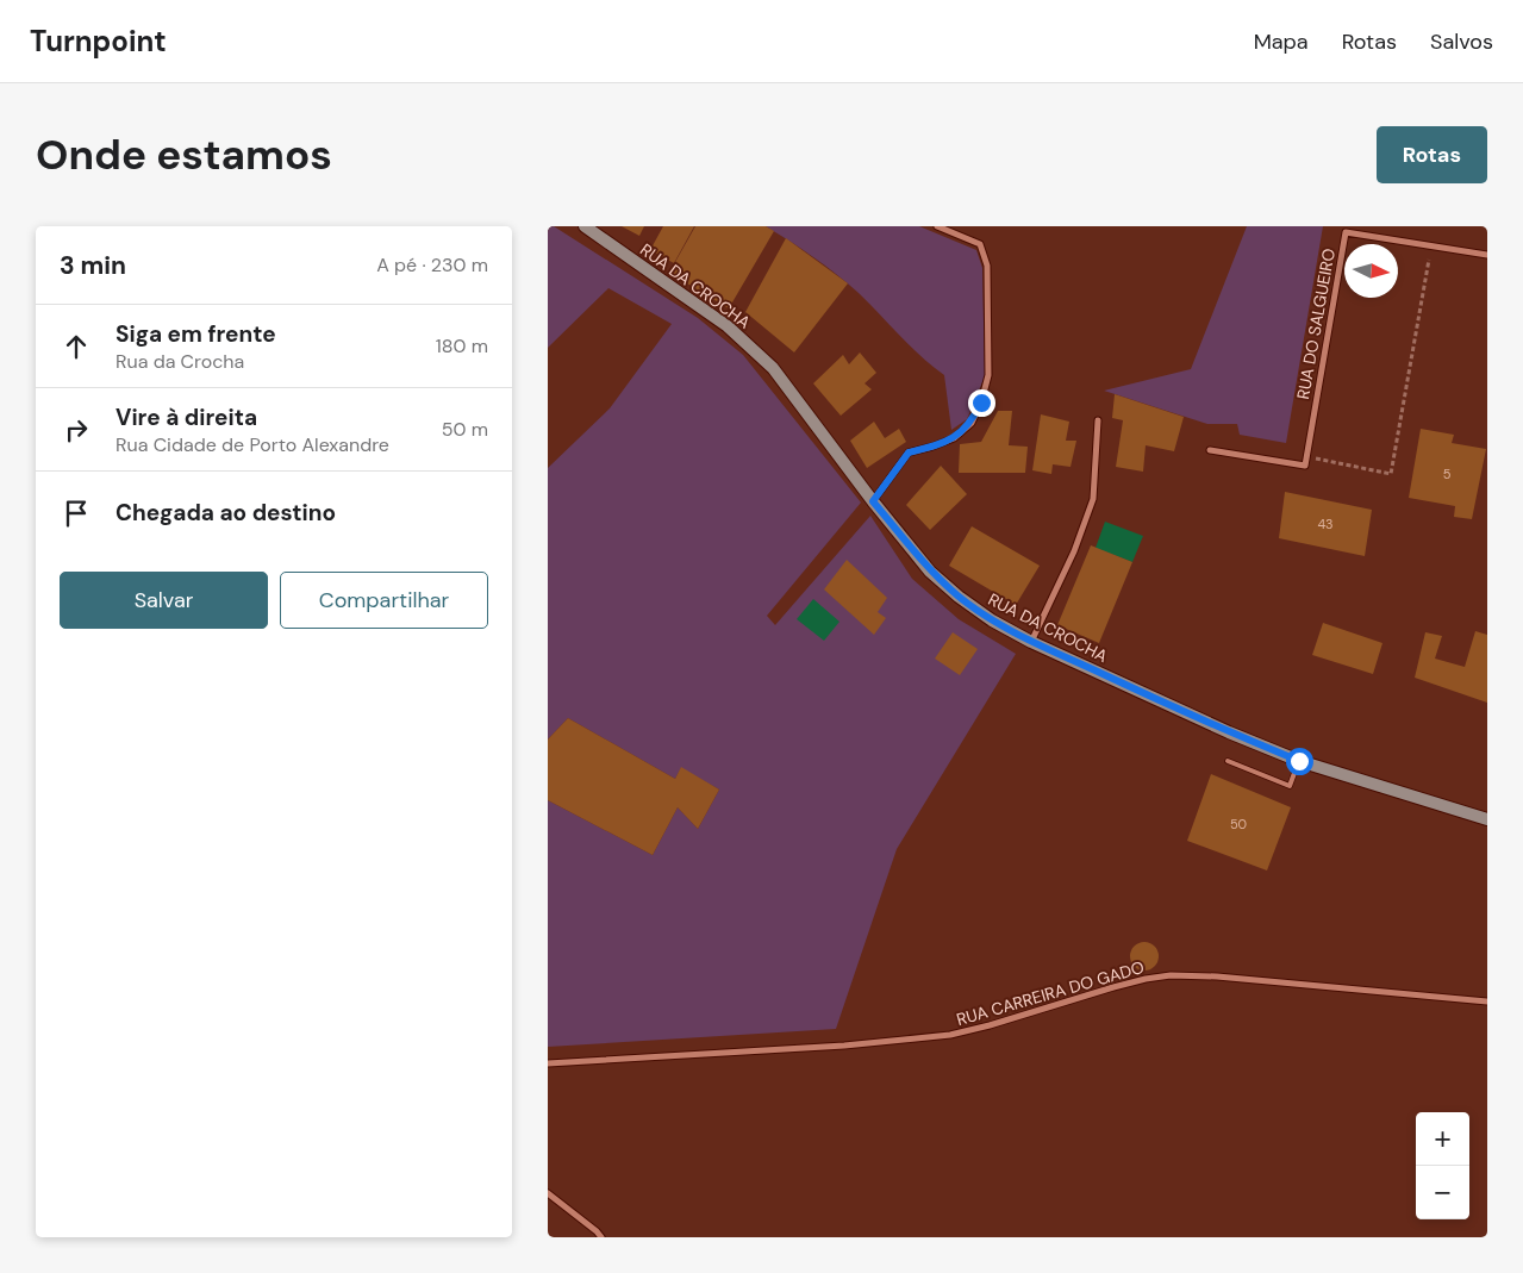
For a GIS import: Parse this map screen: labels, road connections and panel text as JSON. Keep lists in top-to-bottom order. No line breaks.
{"streets":{"street":["RUA DA CROCHA","RUA DO SALGUEIRO","RUA CARREIRA DO GADO"]},"house_numbers":["5","43","50"],"north":"right","page":{"header":"Turnpoint","nav":["Mapa","Rotas","Salvos"],"buttons":["Rotas",["Salvar","Compartilhar"]],"title":"Onde estamos","heading":["3 min","A pé · 230 m"],"list":[["Siga em frente","Rua da Crocha","180 m"],["Vire à direita","Rua Cidade de Porto Alexandre","50 m"],"Chegada ao destino"],"map_buttons":["+","−"]}}
